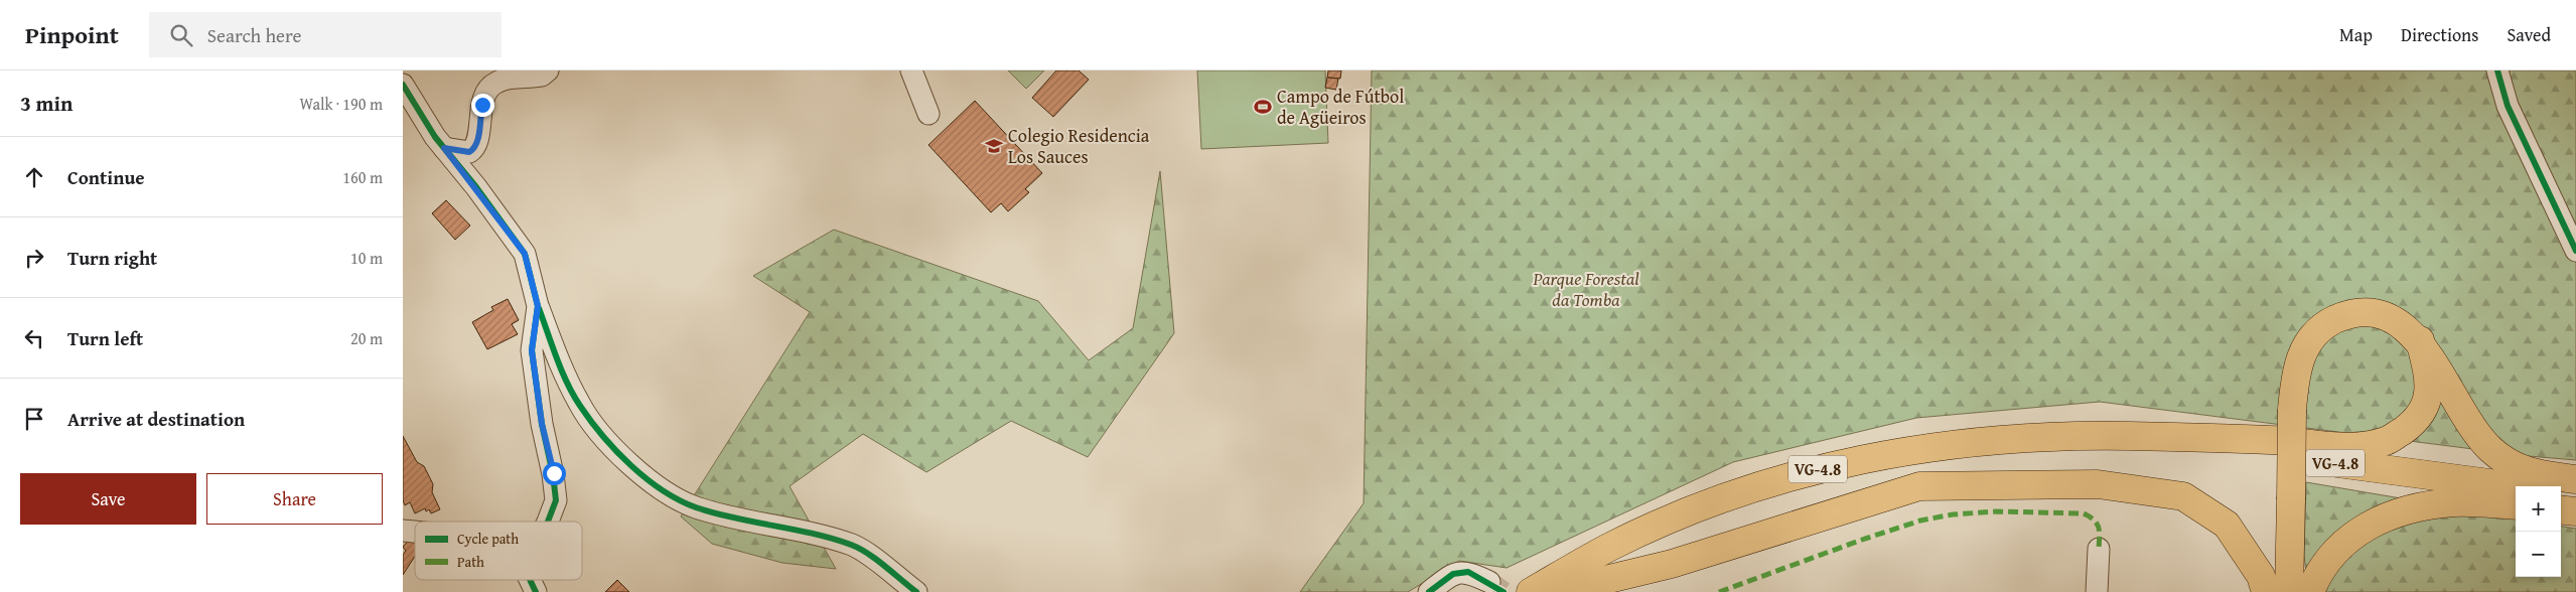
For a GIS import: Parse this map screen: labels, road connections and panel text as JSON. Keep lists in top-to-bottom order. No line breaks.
{"streets":{"highway":["VG-4.8"]},"parks":["Parque Forestal da Tomba"],"places":{"sports":["Campo de Fútbol de Agüeiros"],"school or university":["Colegio Residencia Los Sauces"]},"legend":["Cycle path","Path"],"page":{"header":"Pinpoint","search":"Search here","nav":["Map","Directions","Saved"],"heading":["3 min","Walk · 190 m"],"list":[["Continue","160 m"],["Turn right","10 m"],["Turn left","20 m"],"Arrive at destination"],"buttons":["Save","Share"],"map_buttons":["+","−"]}}
